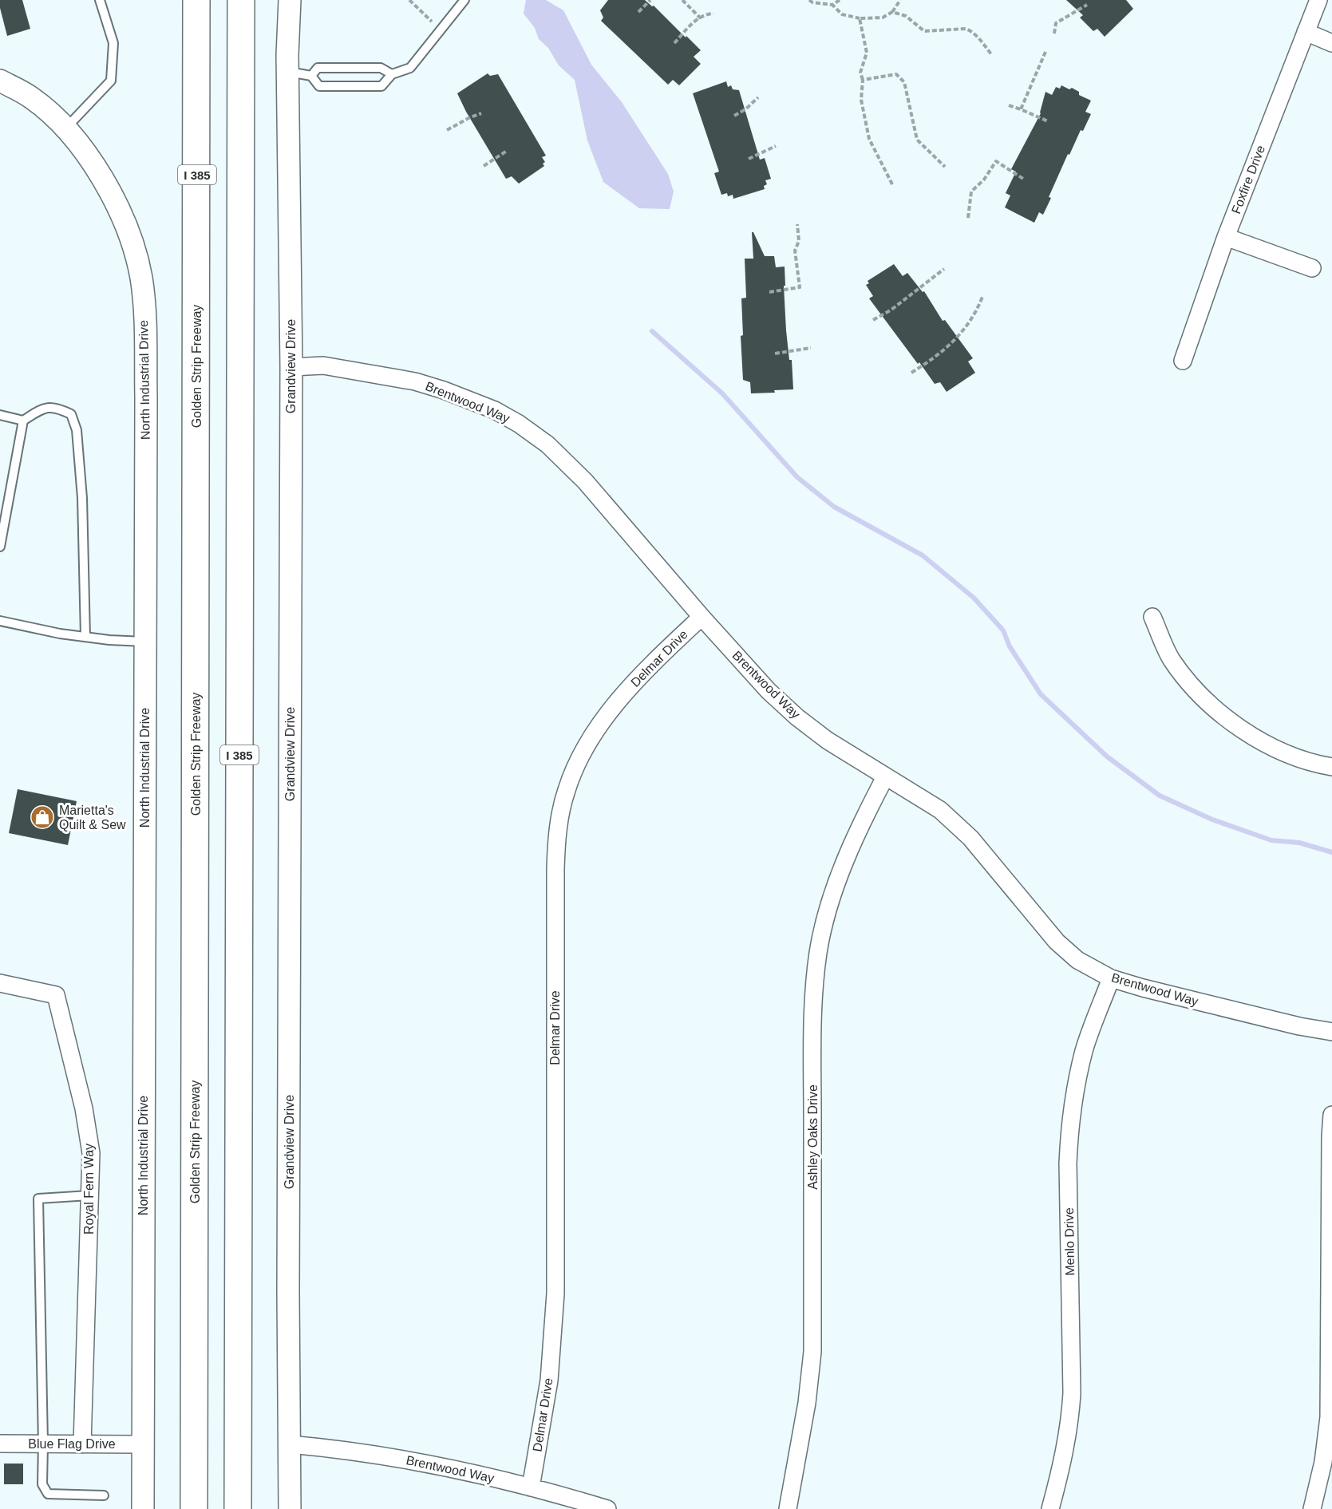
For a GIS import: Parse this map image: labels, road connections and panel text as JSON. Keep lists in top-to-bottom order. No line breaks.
{"streets":{"highway":["I 385","Golden Strip Freeway"],"street":["Foxfire Drive","Grandview Drive","North Industrial Drive","Brentwood Way","Delmar Drive","Ashley Oaks Drive","Royal Fern Way","Menlo Drive","Blue Flag Drive"]},"crossings":[["Grandview Drive","Brentwood Way"],["North Industrial Drive","Blue Flag Drive"],["Brentwood Way","Delmar Drive"],["Brentwood Way","Ashley Oaks Drive"],["Brentwood Way","Menlo Drive"],["Royal Fern Way","Blue Flag Drive"]],"places":{"shop":["Marietta's Quilt & Sew"]}}
